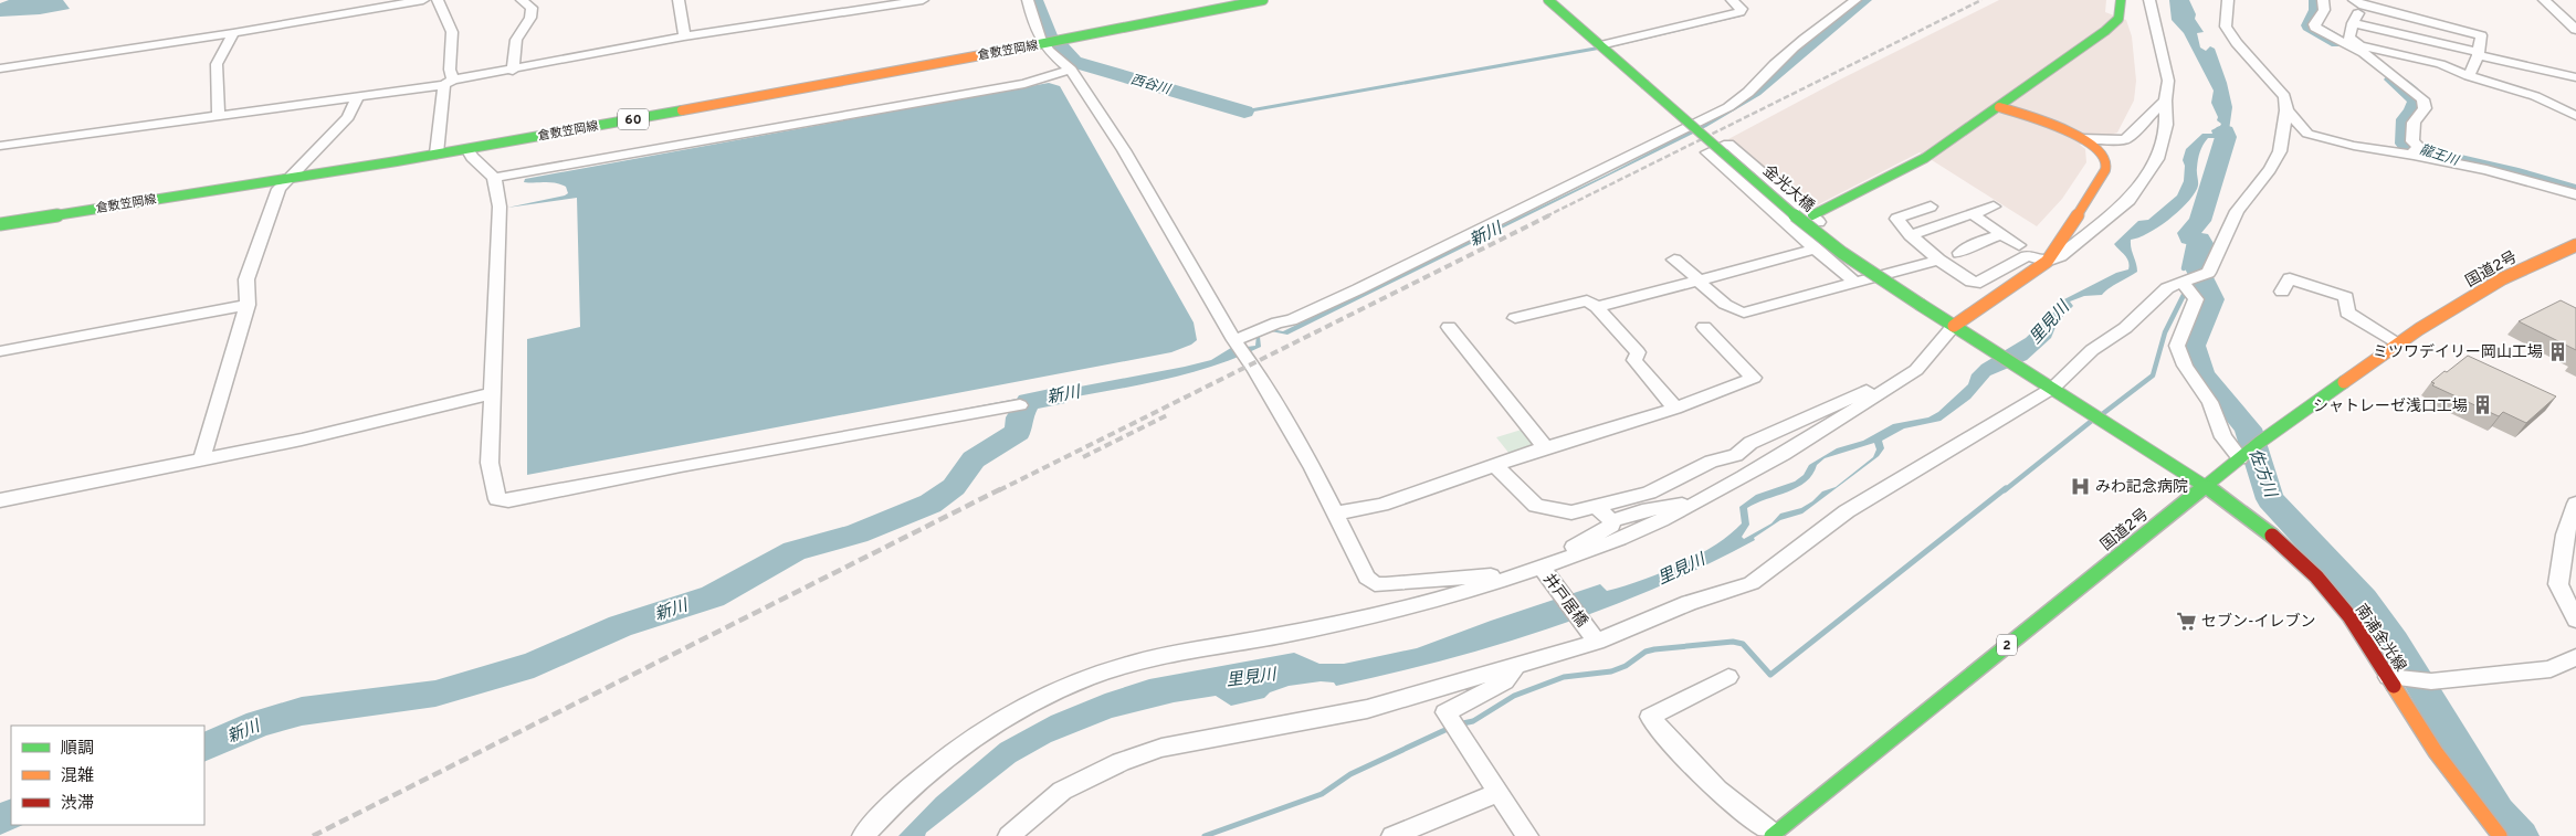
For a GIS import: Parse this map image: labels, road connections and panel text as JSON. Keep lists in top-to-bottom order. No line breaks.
{"streets":{"main road":["倉敷笠岡線","60","金光大橋","国道2号","南浦金光線","2"],"street":["井戸居橋"]},"crossings":[["金光大橋","南浦金光線"],["国道2号","南浦金光線"]],"water":["西谷川","龍王川","新川","里見川","佐方川"],"places":{"building":["ミツワデイリー岡山工場","シャトレーゼ浅口工場"],"hospital":["みわ記念病院"],"supermarket":["セブン-イレブン"]},"legend":["順調","混雑","渋滞"]}
